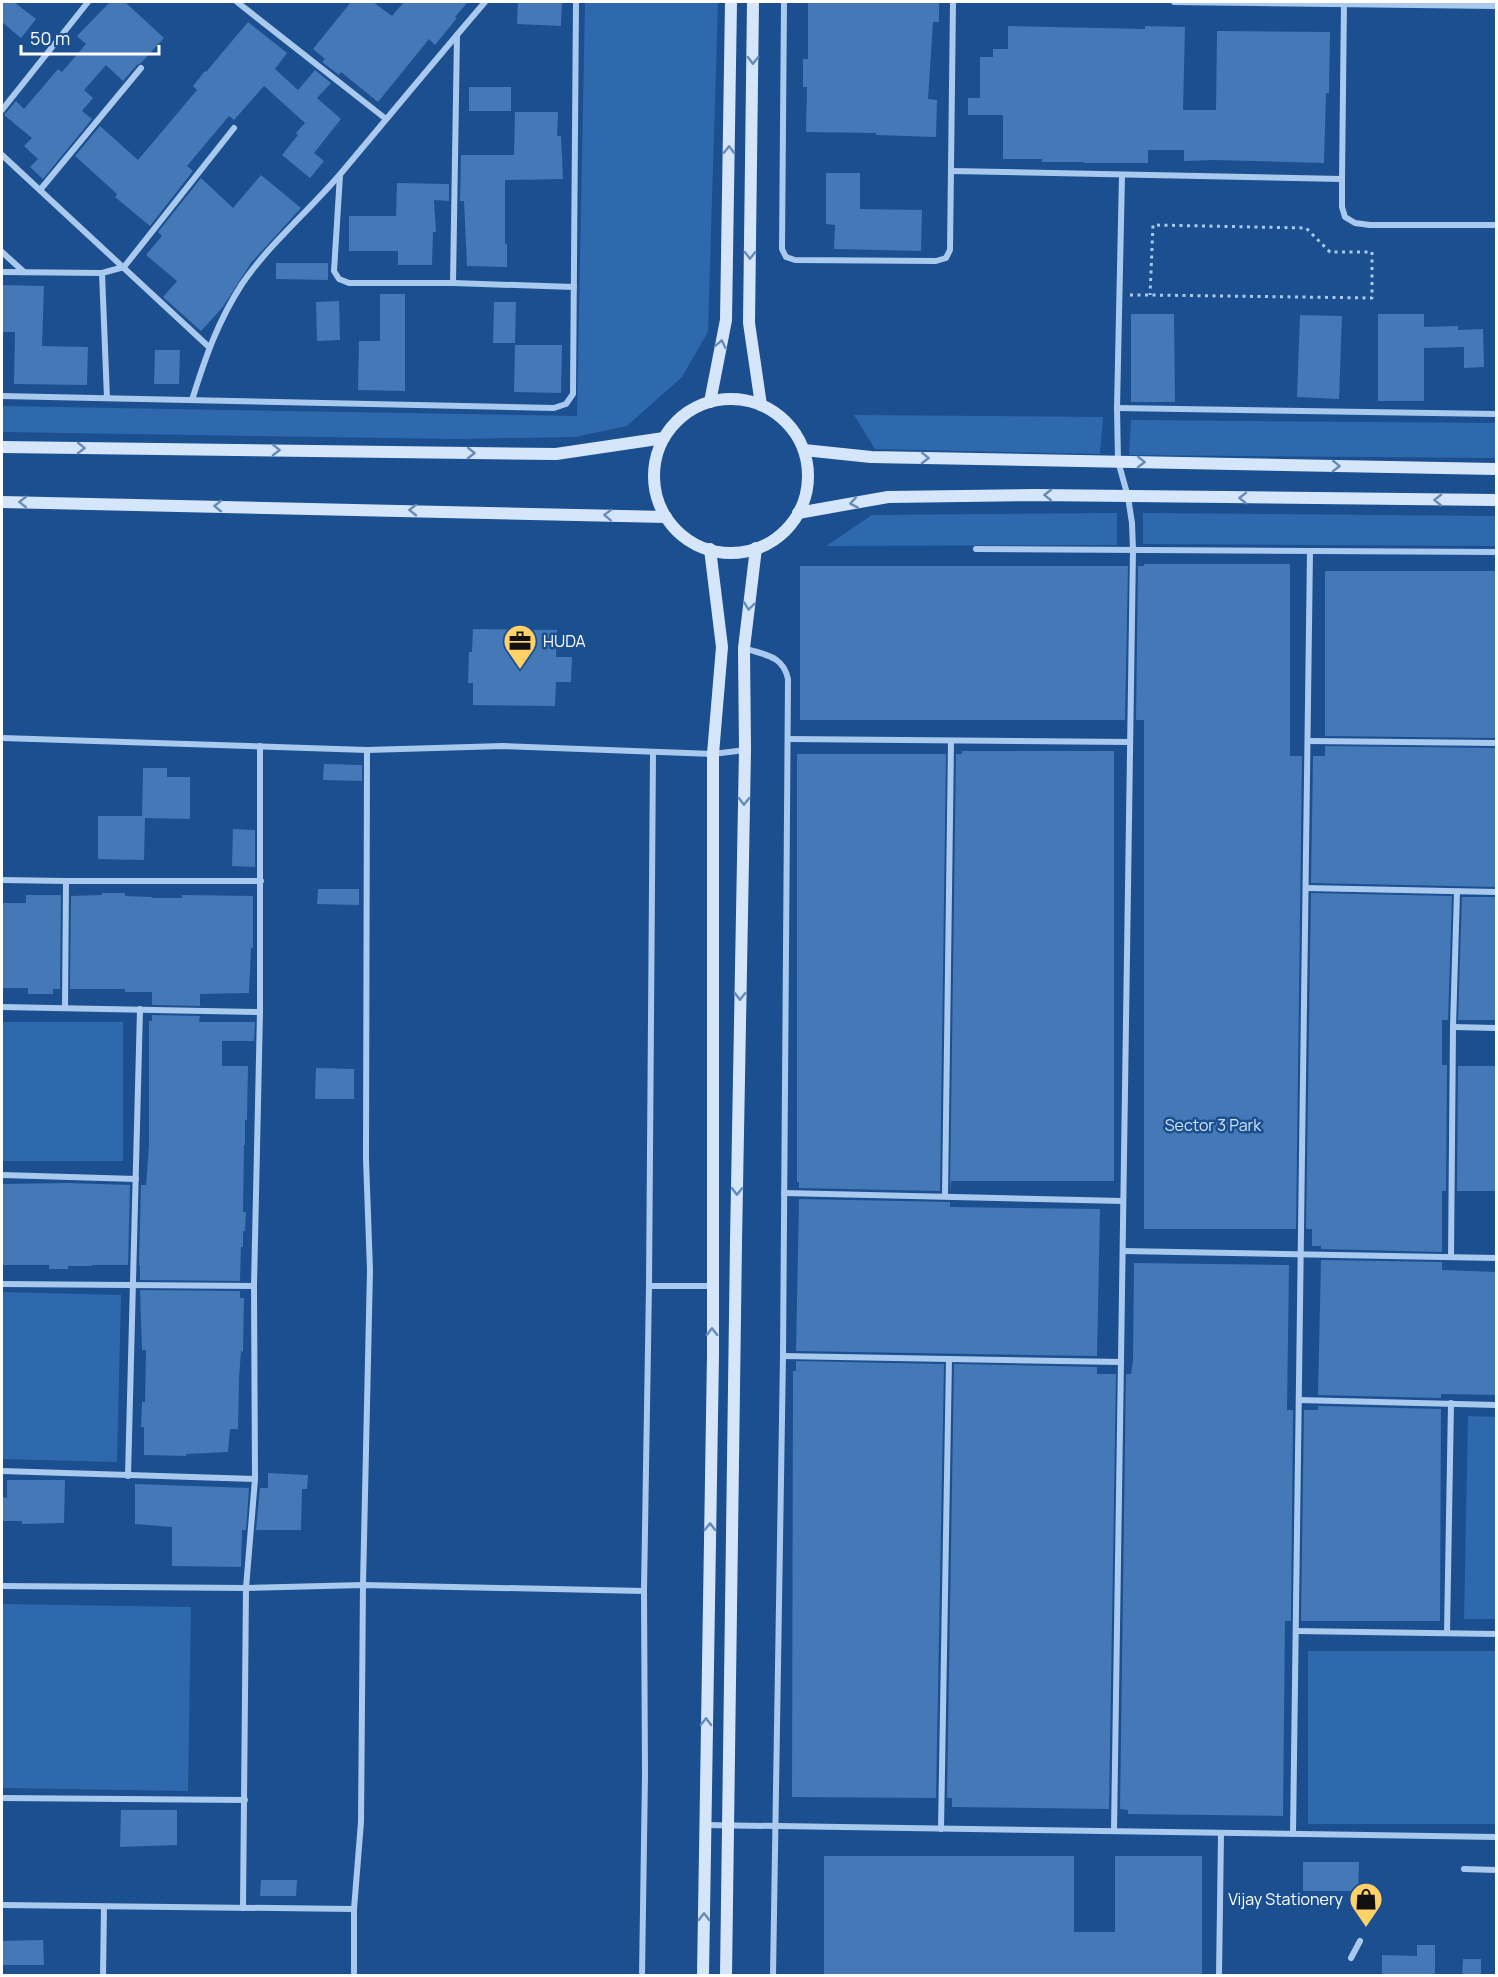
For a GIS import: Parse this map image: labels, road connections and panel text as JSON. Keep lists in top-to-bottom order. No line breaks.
{"parks":["Sector 3 Park"],"places":{"office":["HUDA"],"shop":["Vijay Stationery"]},"scale_bar":"50 m"}
